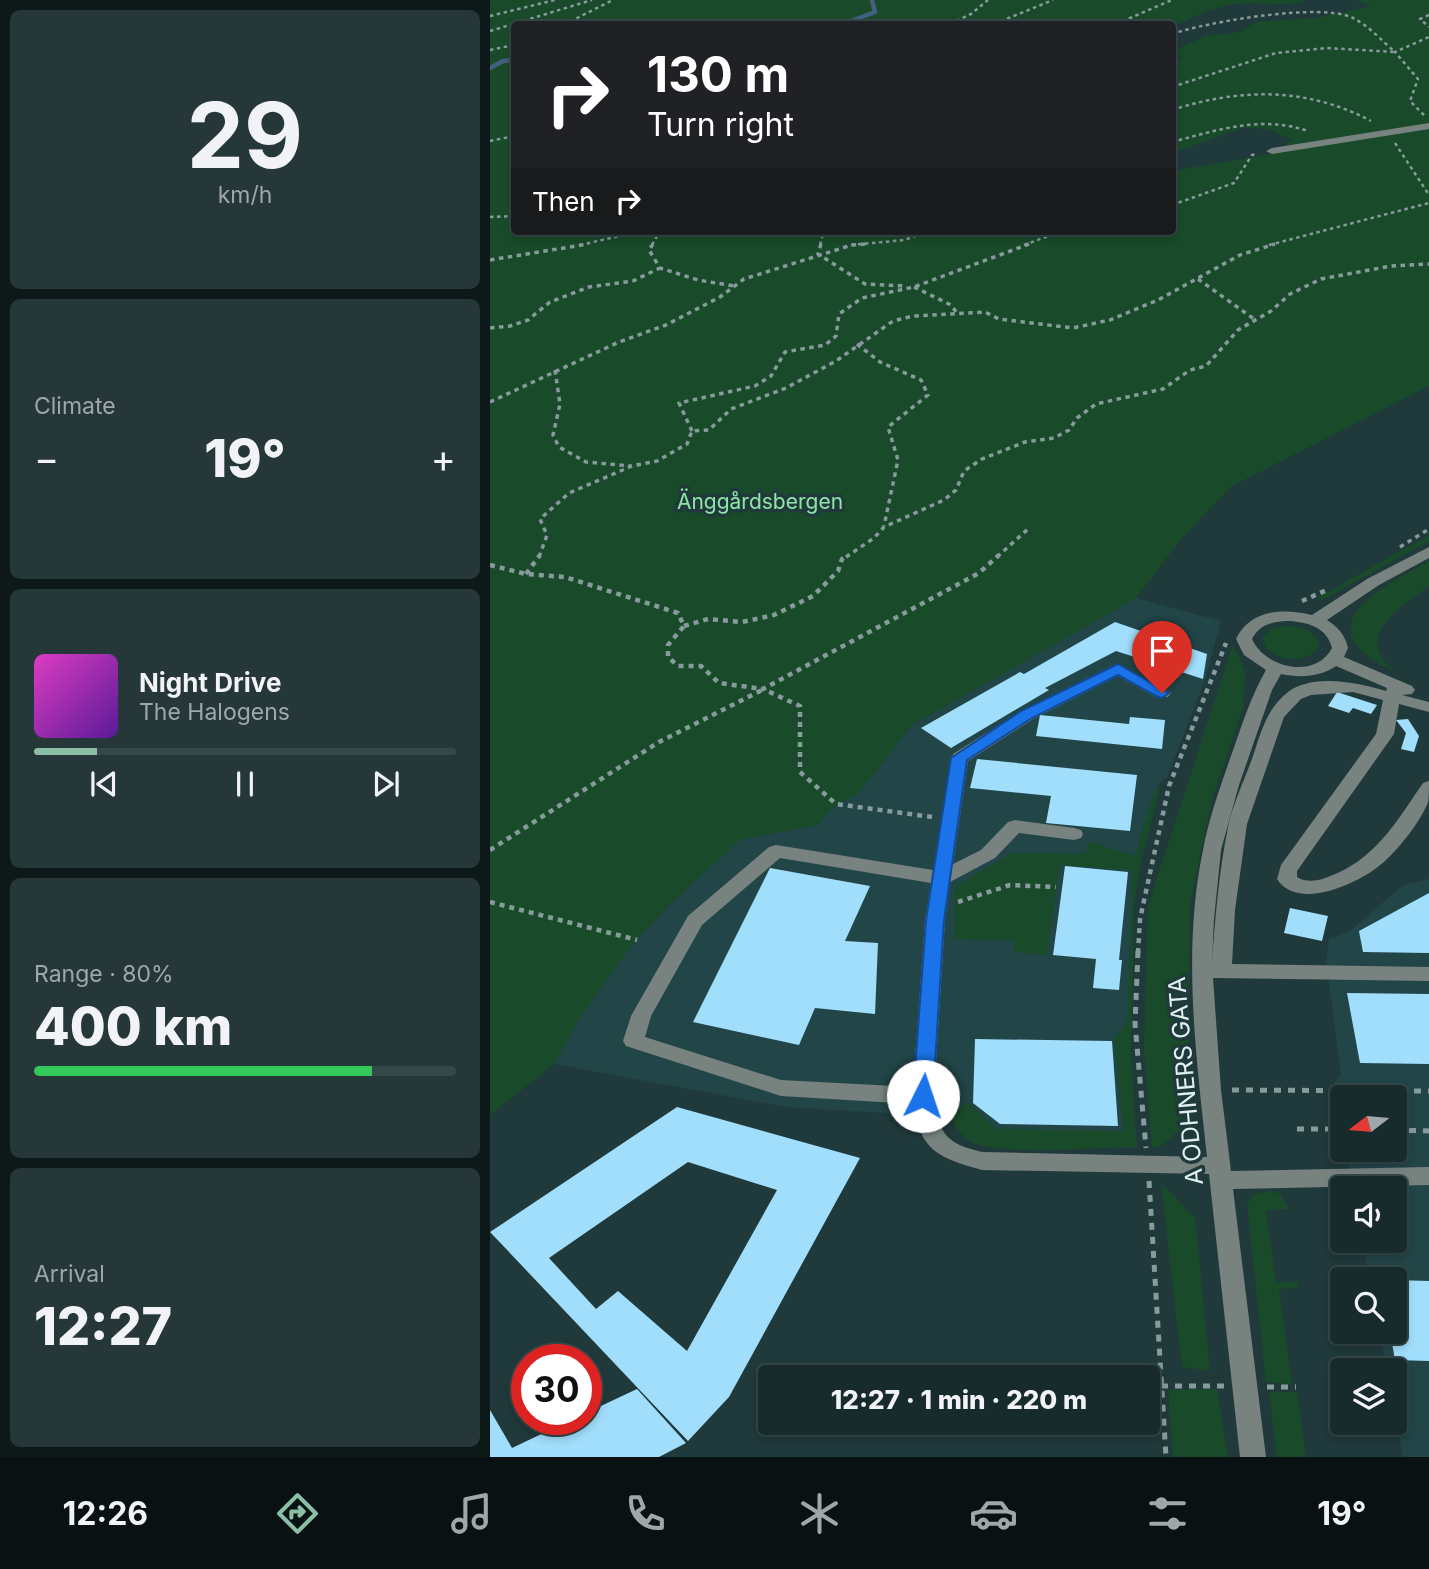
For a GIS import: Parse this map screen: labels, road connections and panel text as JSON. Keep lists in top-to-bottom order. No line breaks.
{"streets":{"street":["A ODHNERS GATA"]},"parks":["Änggårdsbergen"],"north":"left","page":{"tile":[["29","km/h"],"Climate",["Range · 80%","400 km"],["Arrival","12:27"]],"turn":["130 m","Turn right"],"then":"Then","heat":["−","19°","+"],"song":["Night Drive","The Halogens"],"limit":"30","trip":"12:27 · 1 min · 220 m","tabs":["12:26","19°"]}}
